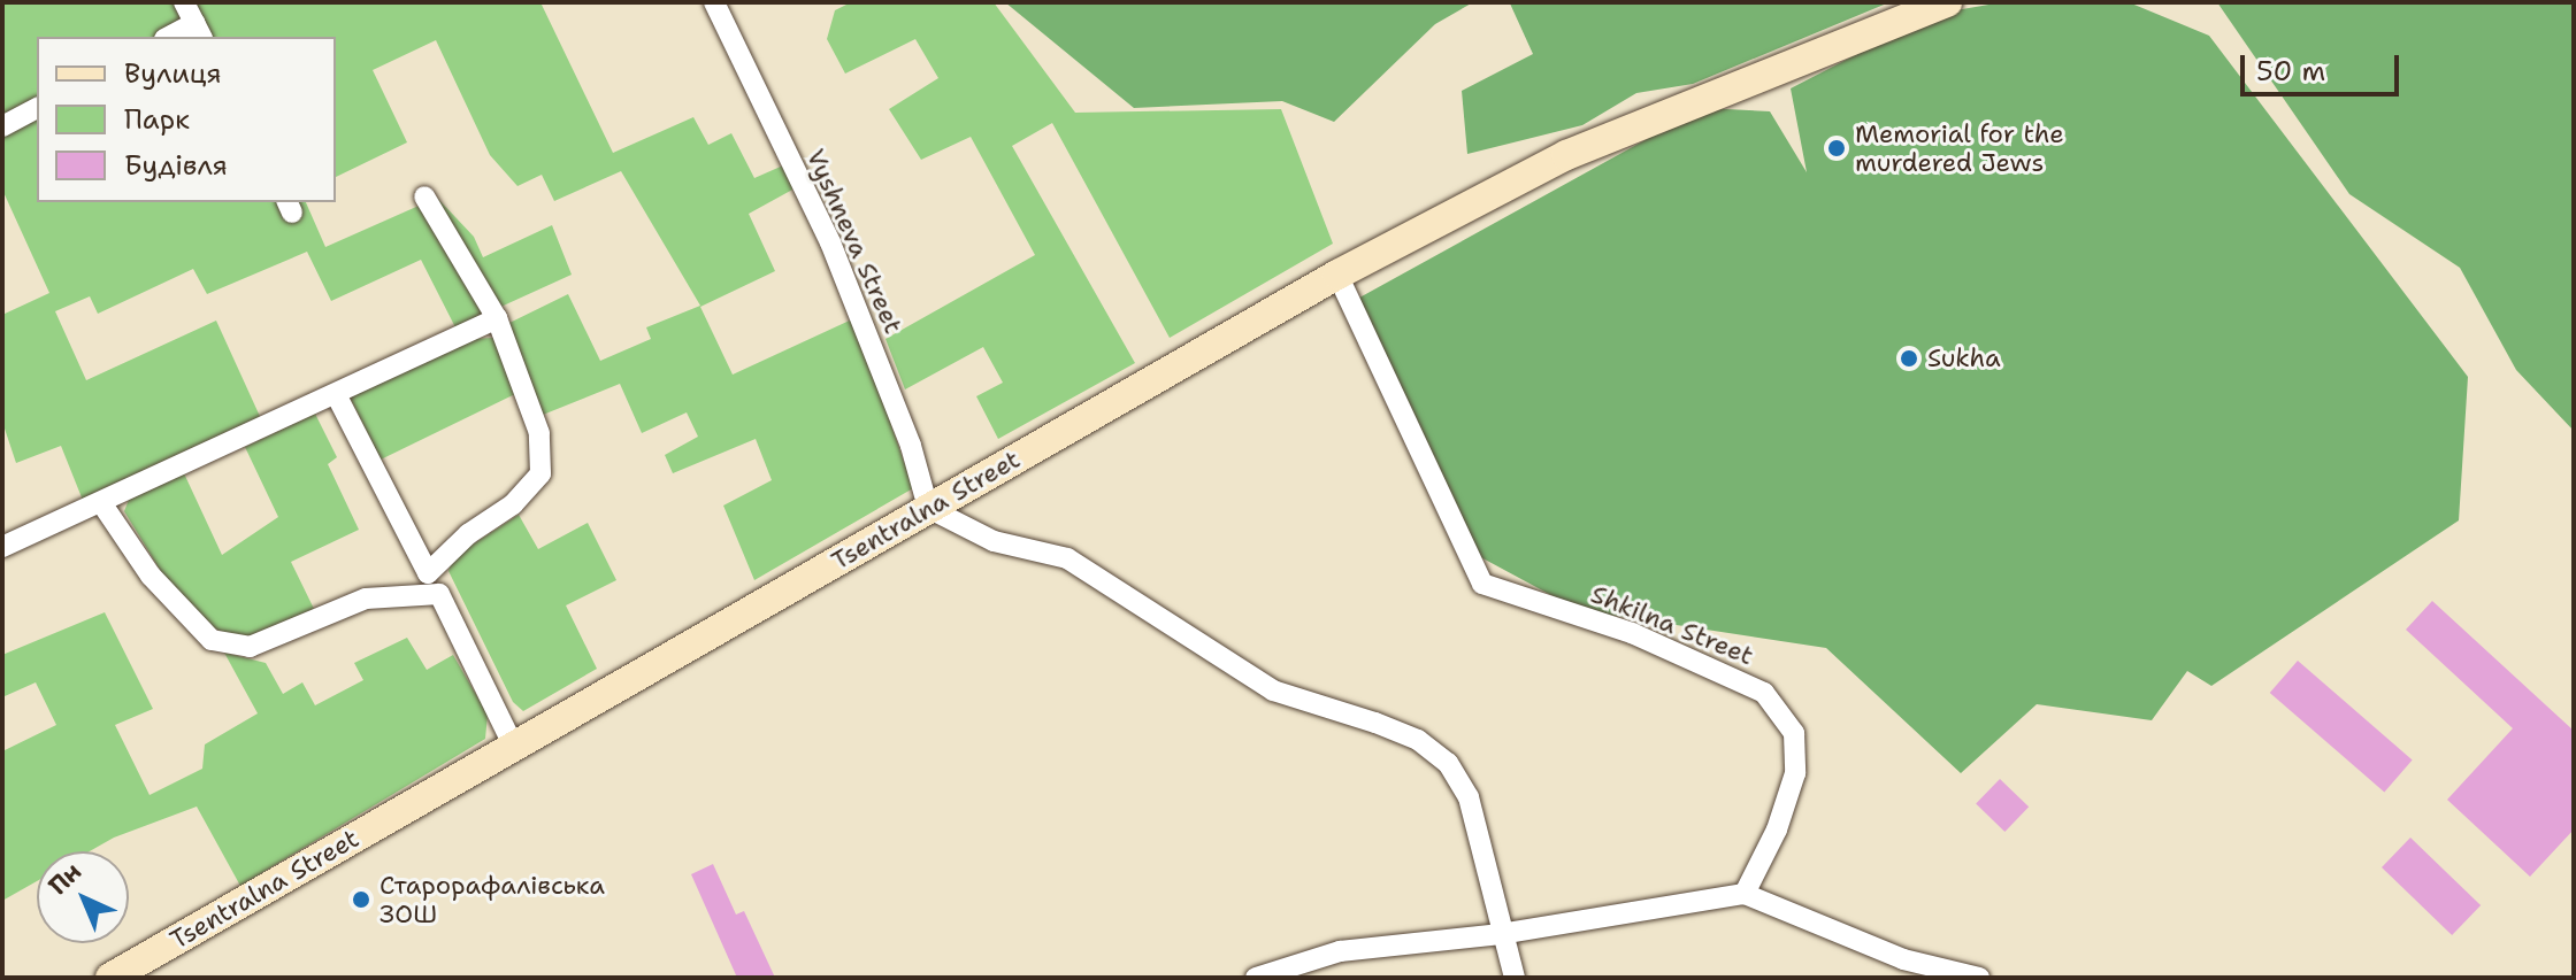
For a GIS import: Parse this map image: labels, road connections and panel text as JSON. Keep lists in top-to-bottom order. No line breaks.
{"streets":{"main road":["Tsentralna Street"],"street":["Vyshneva Street","Shkilna Street"]},"crossings":[["Vyshneva Street","Tsentralna Street"],["Tsentralna Street","Shkilna Street"]],"places":["Memorial for the murdered Jews","Sukha","Старорафалівська ЗОШ"],"legend":["Вулиця","Парк","Будівля"],"scale_bar":"50 m","north":"top left"}
